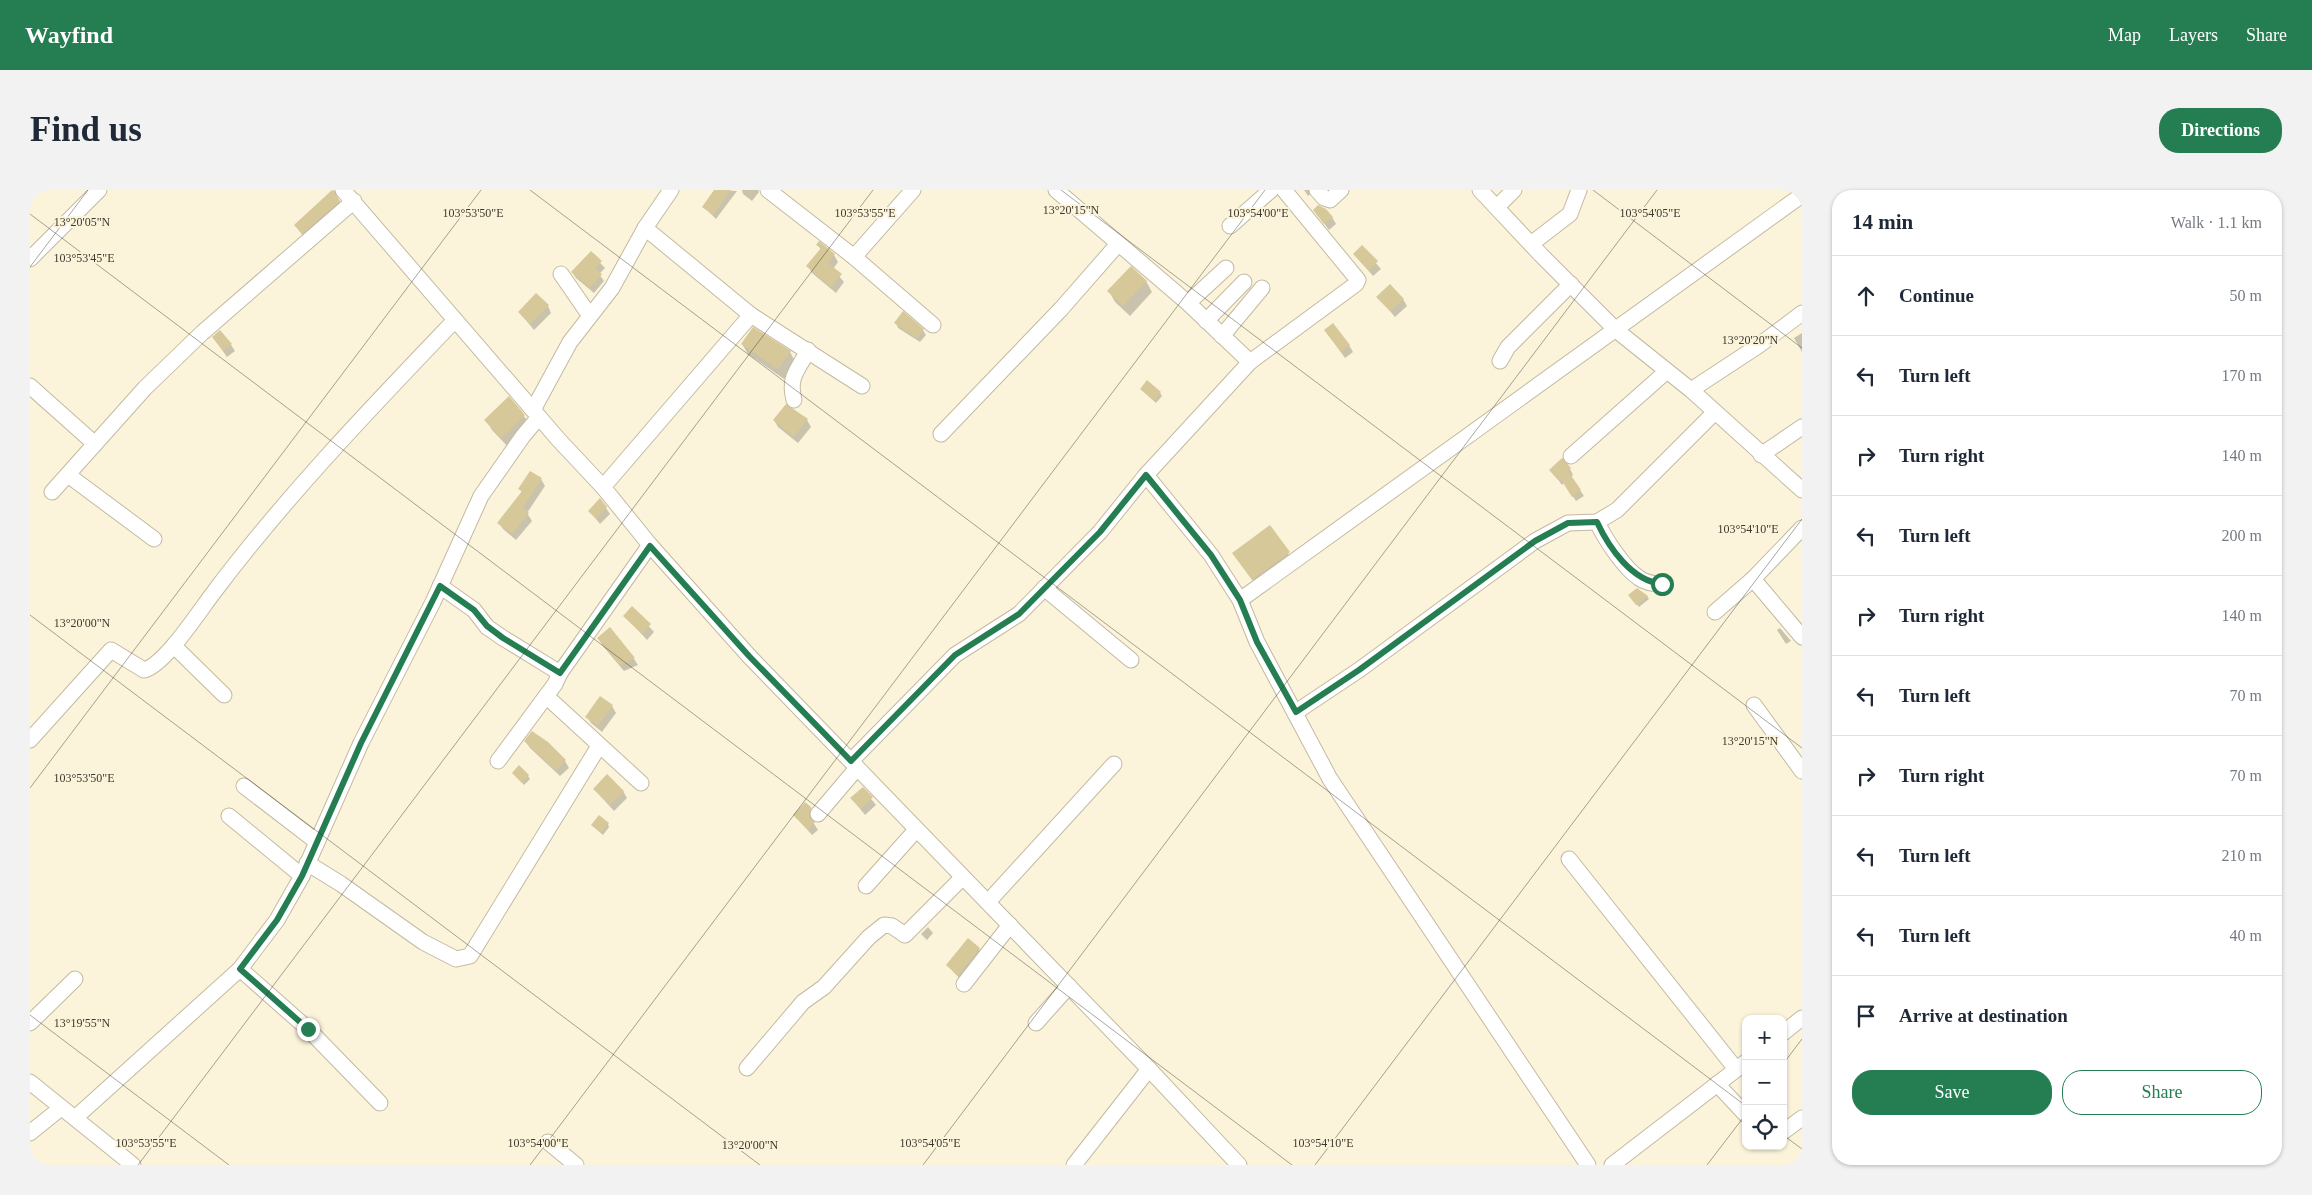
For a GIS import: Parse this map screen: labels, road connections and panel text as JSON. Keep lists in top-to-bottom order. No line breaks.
{"page":{"header":"Wayfind","nav":["Map","Layers","Share"],"buttons":["Directions",["Save","Share"]],"title":"Find us","heading":["14 min","Walk · 1.1 km"],"list":[["Continue","50 m"],["Turn left","170 m"],["Turn right","140 m"],["Turn left","200 m"],["Turn right","140 m"],["Turn left","70 m"],["Turn right","70 m"],["Turn left","210 m"],["Turn left","40 m"],"Arrive at destination"],"map_buttons":["+","−"]},"coordinates":["13°20'15\"N","103°53'50\"E","103°53'55\"E","103°54'00\"E","103°54'05\"E","13°20'05\"N","103°53'45\"E","13°20'20\"N","103°54'10\"E","13°20'00\"N","13°19'55\"N"]}
